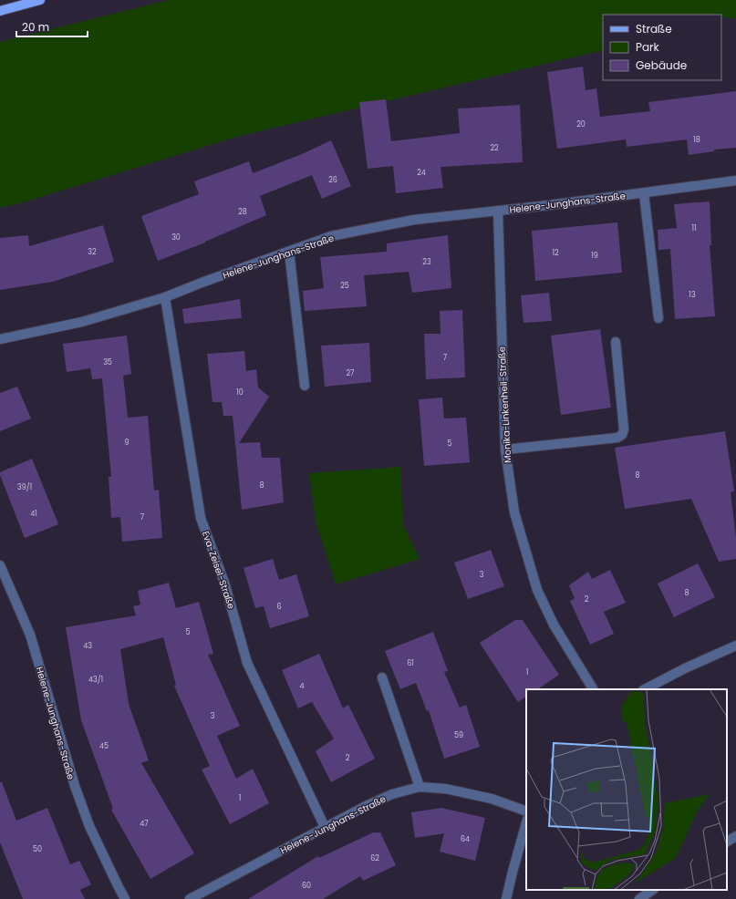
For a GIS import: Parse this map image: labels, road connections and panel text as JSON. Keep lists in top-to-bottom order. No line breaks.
{"streets":{"street":["Helene-Junghans-Straße","Monika-Linkenheil-Straße","Eva-Zeisel-Straße"]},"crossings":[["Helene-Junghans-Straße","Monika-Linkenheil-Straße"],["Helene-Junghans-Straße","Eva-Zeisel-Straße"]],"house_numbers":["20","18","22","24","26","28","11","30","32","12","19","23","25","13","7","35","27","10","9","5","8","8","39/1","41","7","3","8","2","6","5","43","61","1","43/1","4","3","59","45","2","1","47","64","50","62","60"],"legend":["Straße","Park","Gebäude"],"scale_bar":"20 m"}
